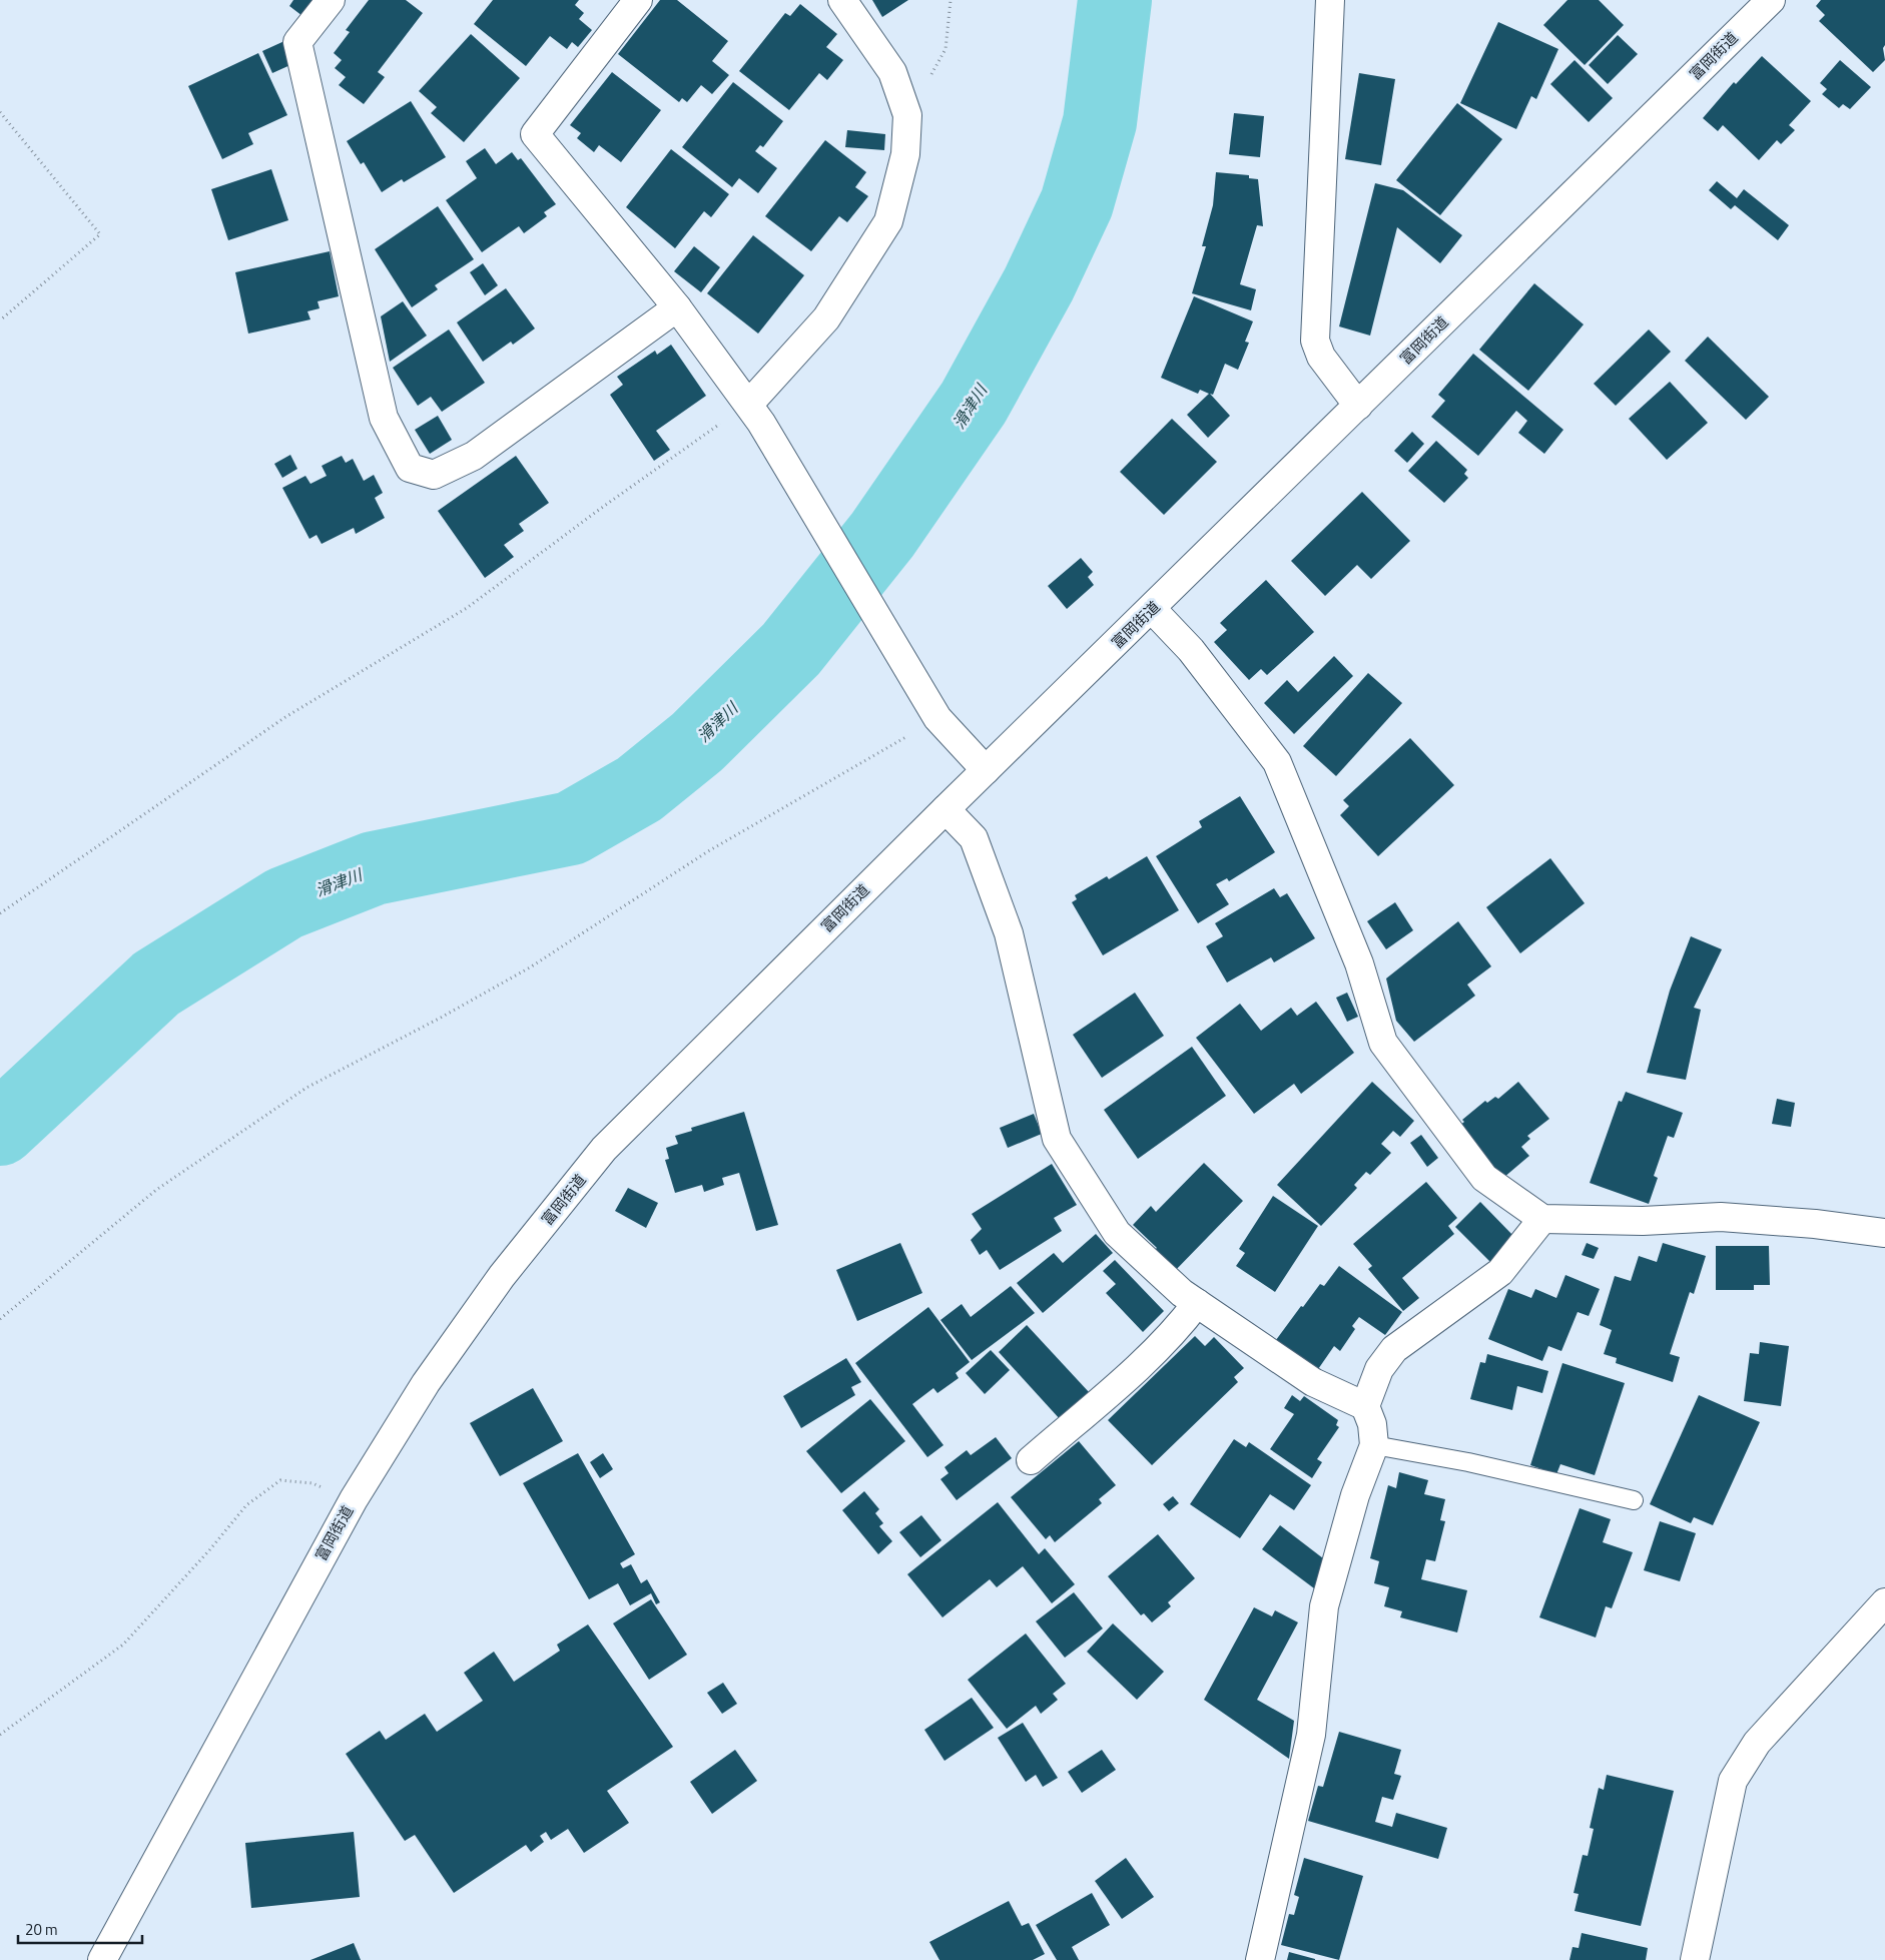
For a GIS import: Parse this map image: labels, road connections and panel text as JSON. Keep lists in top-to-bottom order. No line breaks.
{"streets":{"street":["富岡街道"]},"water":["滑津川"],"scale_bar":"20 m"}
